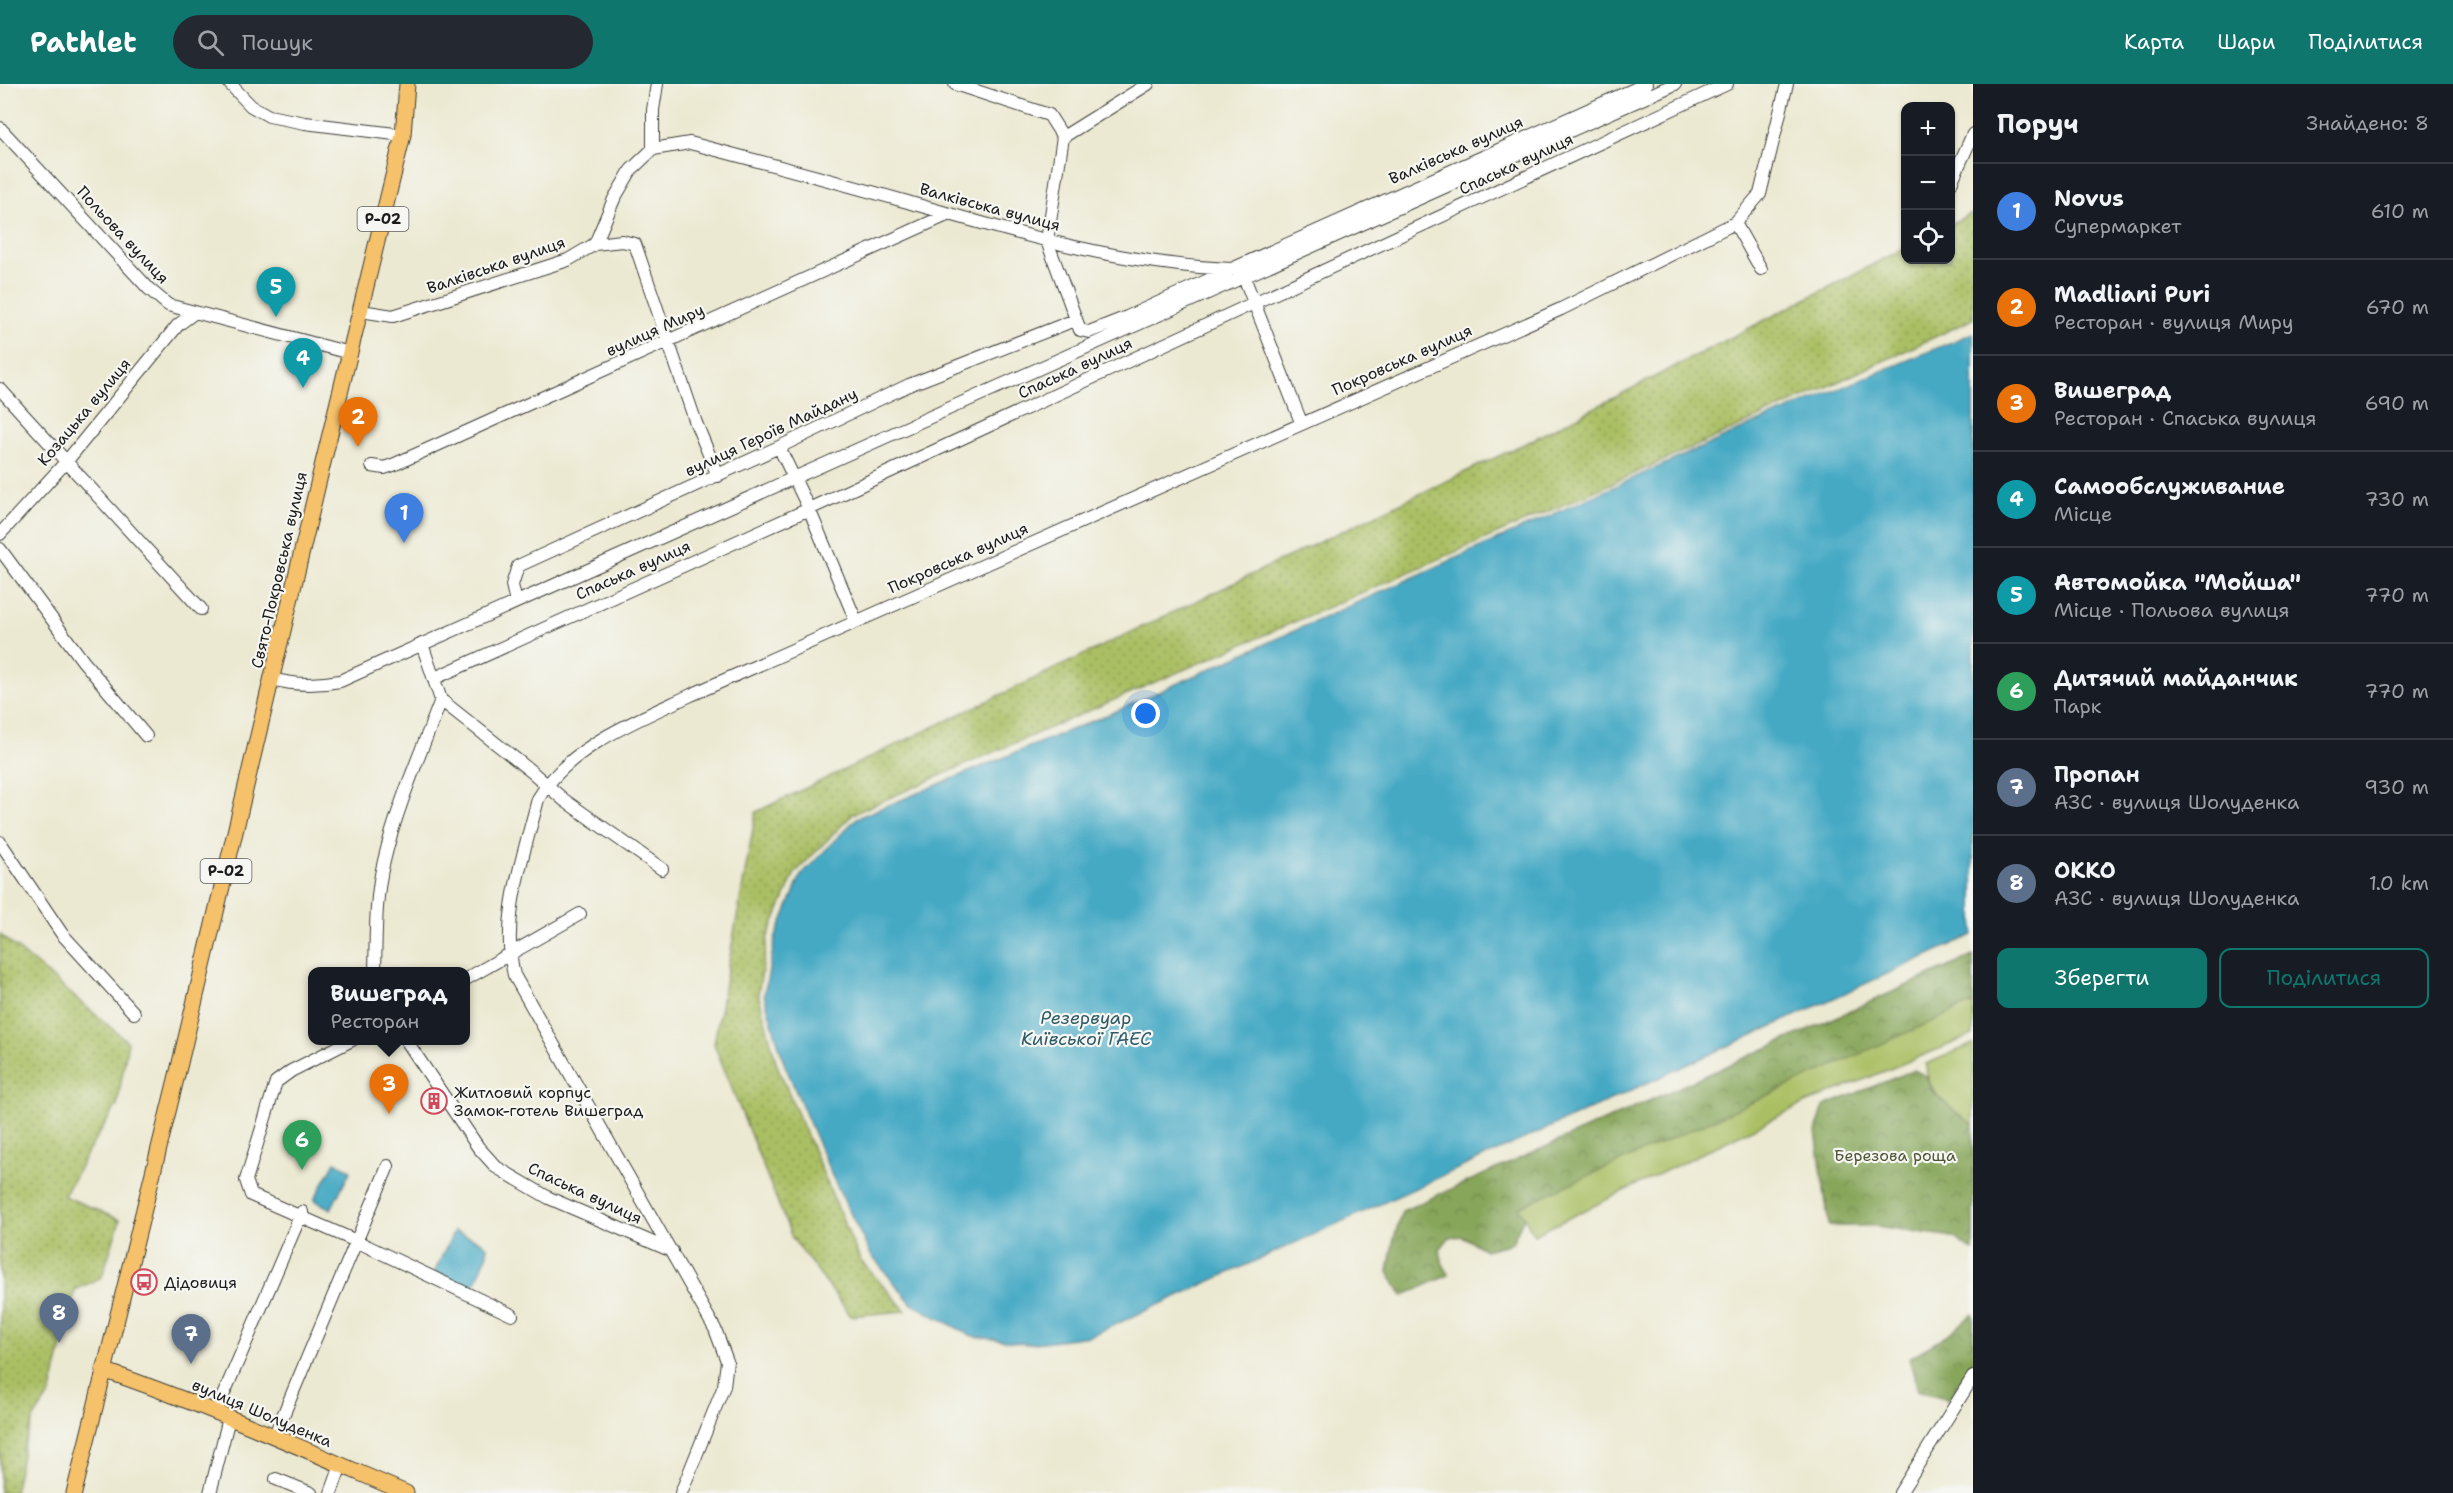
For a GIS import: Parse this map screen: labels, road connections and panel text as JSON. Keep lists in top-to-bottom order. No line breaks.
{"streets":{"main road":["Р-02","Свято-Покровська вулиця","вулиця Шолуденка"],"street":["Валківська вулиця","Спаська вулиця","Польова вулиця","вулиця Миру","Покровська вулиця","Козацька вулиця","вулиця Героїв Майдану"]},"crossings":[["Валківська вулиця","Спаська вулиця"],["Валківська вулиця","вулиця Миру"],["Валківська вулиця","Свято-Покровська вулиця"],["Спаська вулиця","Покровська вулиця"],["Спаська вулиця","вулиця Героїв Майдану"],["Спаська вулиця","Свято-Покровська вулиця"],["Р-02","Свято-Покровська вулиця"],["Р-02","вулиця Шолуденка"],["Польова вулиця","Козацька вулиця"],["Польова вулиця","Свято-Покровська вулиця"],["Свято-Покровська вулиця","вулиця Шолуденка"]],"water":["Резервуар Київської ГАЕС"],"parks":["Березова роща"],"places":{"building":["Житловий корпус Замок-готель Вишеград"],"bus stop":["Дідовиця"]},"page":{"header":"Pathlet","search":"Пошук","nav":["Карта","Шари","Поділитися"],"heading":["Поруч","Знайдено: 8"],"map_buttons":["+","−"],"list":[{"mark":"1","name":"Novus","note":"Супермаркет","value":"610 m"},{"mark":"2","name":"Madliani Puri","note":"Ресторан · вулиця Миру","value":"670 m"},{"mark":"3","name":"Вишеград","note":"Ресторан · Спаська вулиця","value":"690 m"},{"mark":"4","name":"Самообслуживание","note":"Місце","value":"730 m"},{"mark":"5","name":"Автомойка \"Мойша\"","note":"Місце · Польова вулиця","value":"770 m"},{"mark":"6","name":"Дитячий майданчик","note":"Парк","value":"770 m"},{"mark":"7","name":"Пропан","note":"АЗС · вулиця Шолуденка","value":"930 m"},{"mark":"8","name":"ОККО","note":"АЗС · вулиця Шолуденка","value":"1.0 km"}],"pins":["5","4","2","1","3","6","8","7"],"buttons":["Зберегти","Поділитися"],"popup":["Вишеград","Ресторан"]}}
